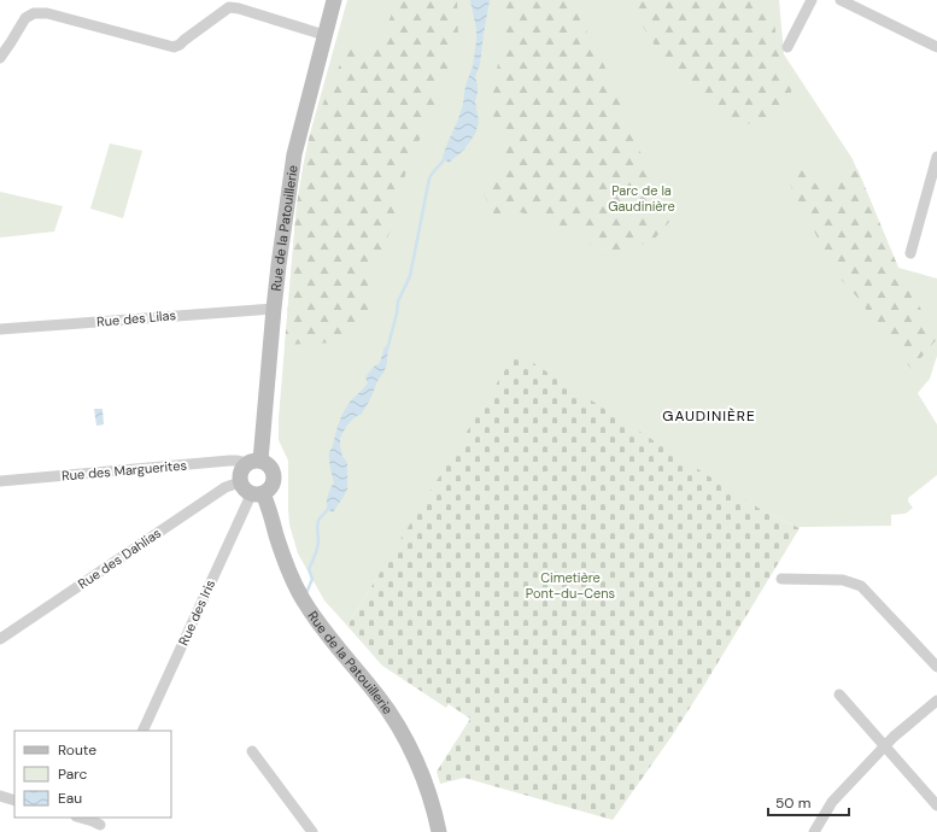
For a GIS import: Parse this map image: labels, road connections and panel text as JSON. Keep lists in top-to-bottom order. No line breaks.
{"streets":{"street":["Rue de la Patouillerie","Rue des Lilas","Rue des Marguerites","Rue des Dahlias","Rue des Iris"]},"crossings":[["Rue de la Patouillerie","Rue des Lilas"],["Rue de la Patouillerie","Rue des Marguerites"],["Rue de la Patouillerie","Rue des Dahlias"],["Rue de la Patouillerie","Rue des Iris"],["Rue des Marguerites","Rue des Dahlias"],["Rue des Marguerites","Rue des Iris"],["Rue des Dahlias","Rue des Iris"]],"districts":["GAUDINIÈRE"],"parks":["Parc de la Gaudinière","Cimetière Pont-du-Cens"],"legend":["Route","Parc","Eau"],"scale_bar":"50 m"}
